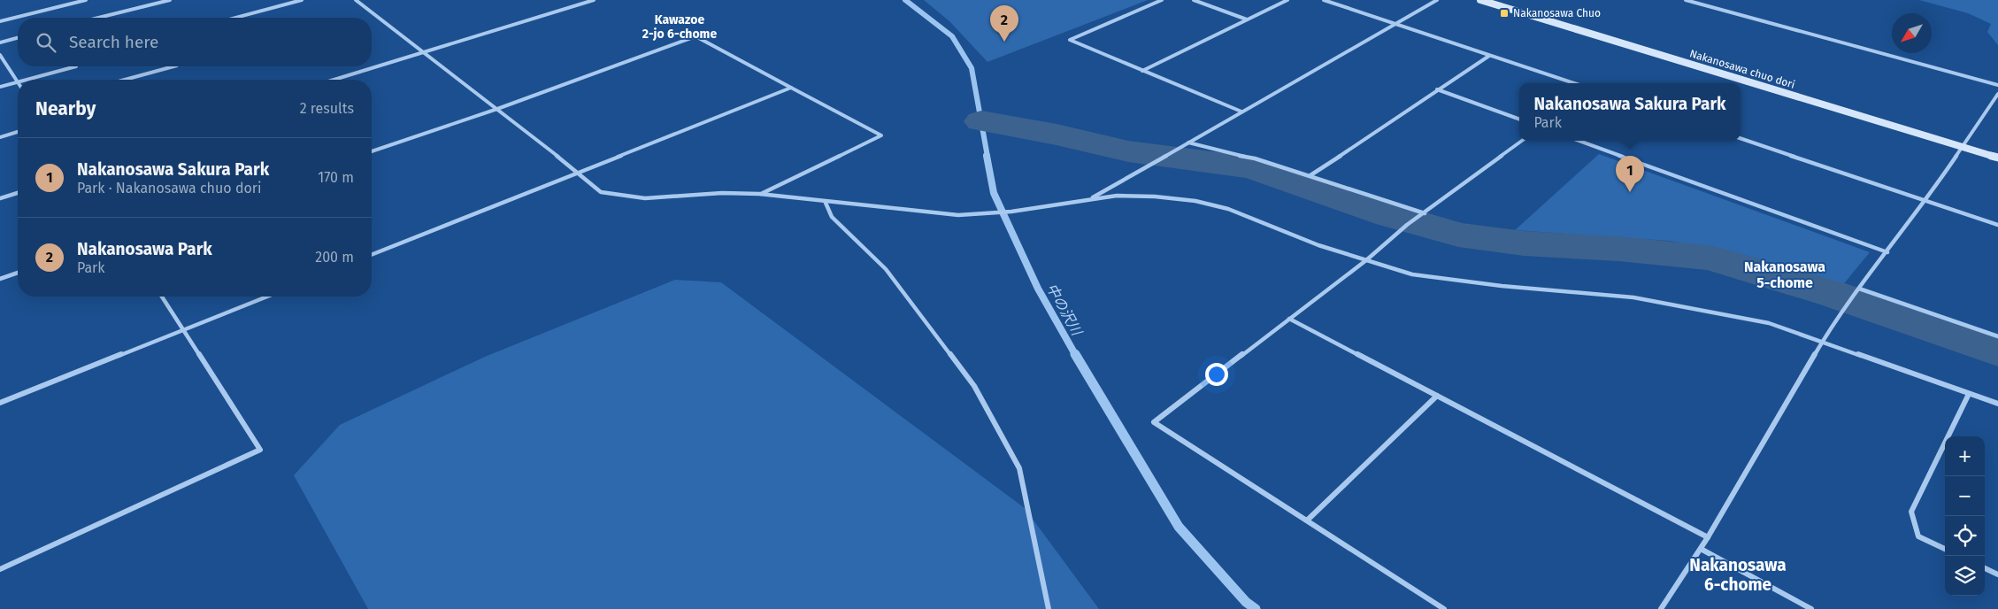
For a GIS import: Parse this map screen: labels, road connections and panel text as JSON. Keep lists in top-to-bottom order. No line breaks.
{"streets":{"street":["Nakanosawa chuo dori"]},"districts":["Kawazoe 2-jo 6-chome","Nakanosawa 5-chome","Nakanosawa 6-chome"],"water":["中の沢川"],"places":{"transit":["Nakanosawa Chuo"]},"north":"bottom left","page":{"pins":["2","1"],"search":"Search here","heading":["Nearby","2 results"],"popup":["Nakanosawa Sakura Park","Park"],"list":[{"mark":"1","name":"Nakanosawa Sakura Park","note":"Park · Nakanosawa chuo dori","value":"170 m"},{"mark":"2","name":"Nakanosawa Park","note":"Park","value":"200 m"}],"map_buttons":["+","−"]}}
